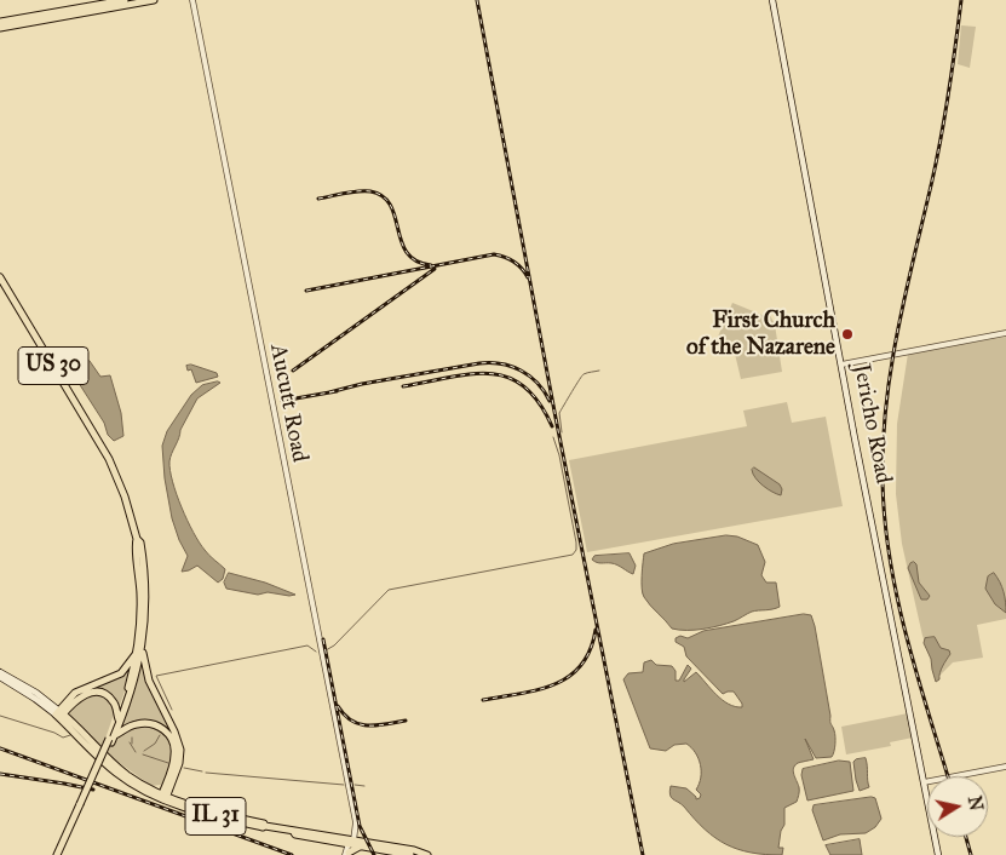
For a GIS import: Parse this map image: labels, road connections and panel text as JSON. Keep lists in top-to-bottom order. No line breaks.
{"streets":{"main road":["US 30","Jericho Road","IL 31"],"street":["Aucutt Road"]},"crossings":[["Aucutt Road","IL 31"]],"places":["First Church of the Nazarene"],"north":"right"}
